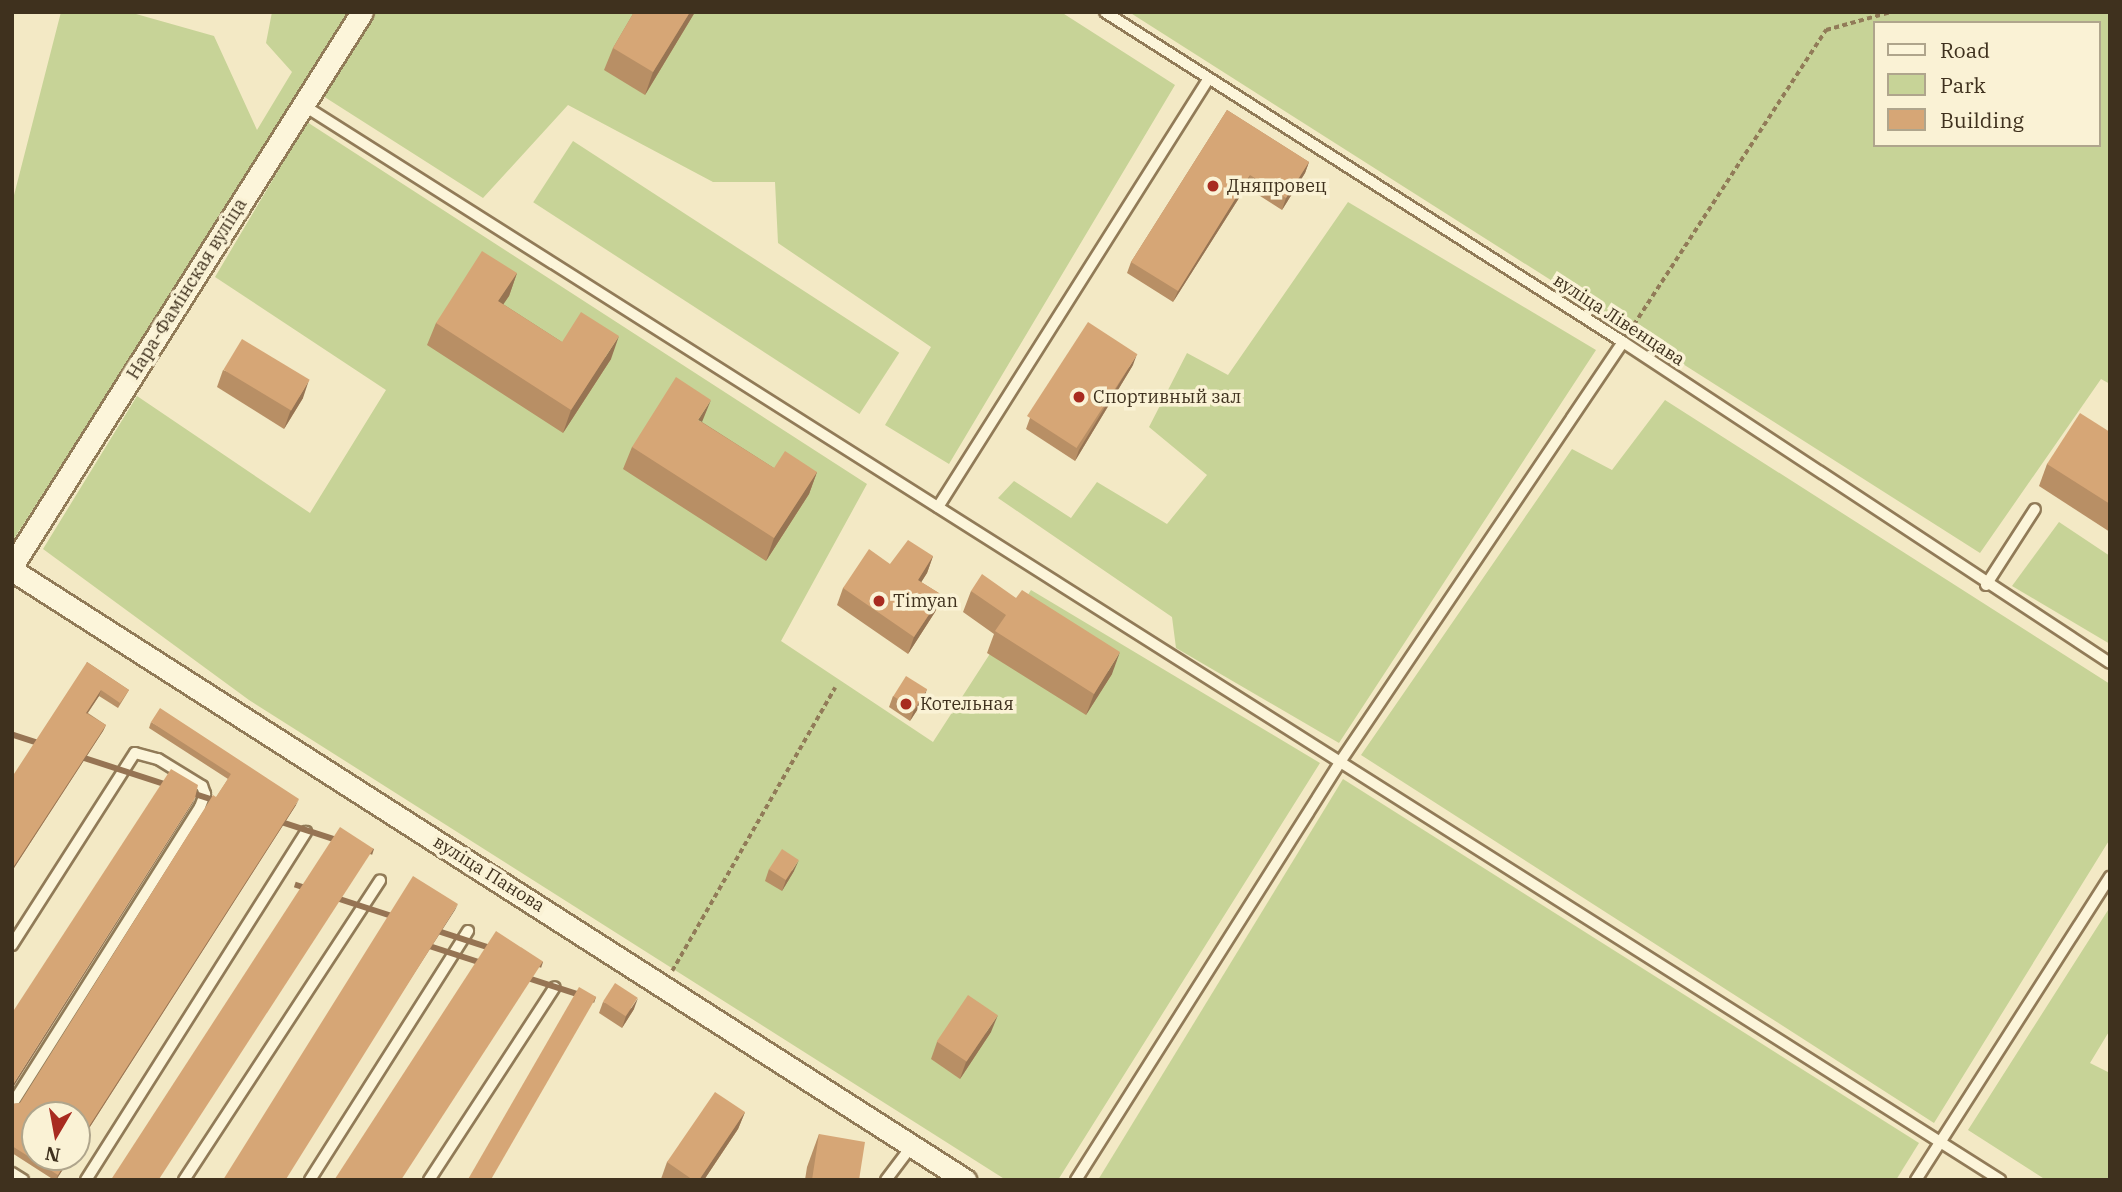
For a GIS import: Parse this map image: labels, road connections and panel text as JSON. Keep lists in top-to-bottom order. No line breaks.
{"streets":{"street":["Нара-Фамінская вуліца","вуліца Панова"],"lane":["вуліца Лівенцава"]},"crossings":[["Нара-Фамінская вуліца","вуліца Панова"]],"places":["Дняпровец","Спортивный зал","Timyan","Котельная"],"legend":["Road","Park","Building"],"north":"bottom"}
